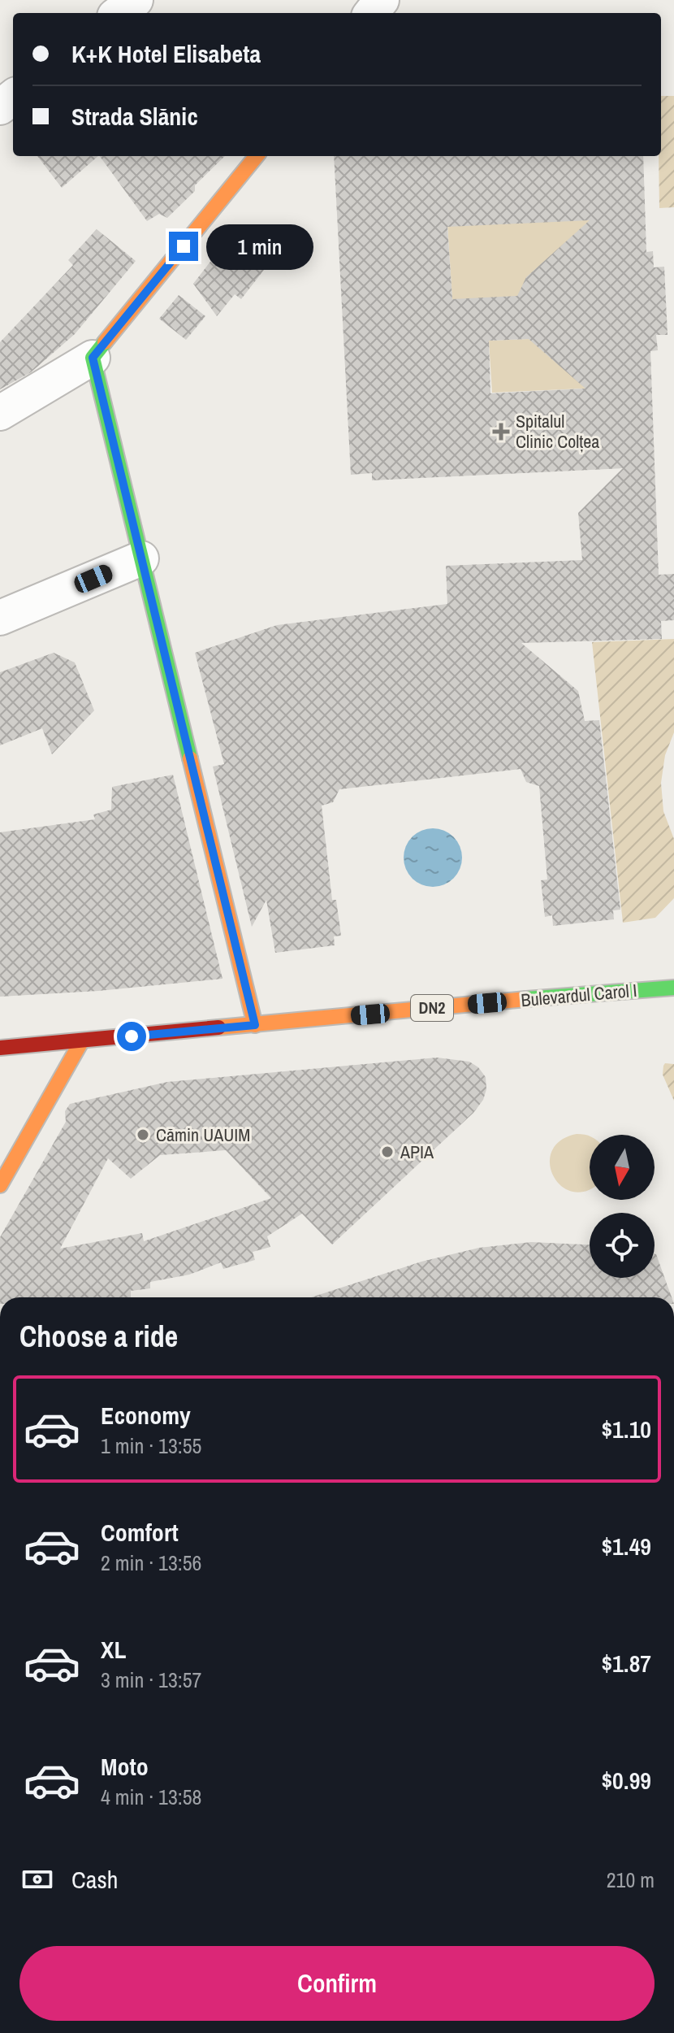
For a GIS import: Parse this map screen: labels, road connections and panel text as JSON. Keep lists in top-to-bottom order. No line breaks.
{"streets":{"street":["Bulevardul Carol I","DN2"]},"places":{"health":["Spitalul Clinic Colțea"],"other":["Cămin UAUIM","APIA"]},"north":"bottom","page":{"banner":["K+K Hotel Elisabeta","Strada Slănic"],"bubble":"1 min","heading":"Choose a ride","list":[{"name":"Economy","note":"1 min · 13:55","value":"$1.10"},{"name":"Comfort","note":"2 min · 13:56","value":"$1.49"},{"name":"XL","note":"3 min · 13:57","value":"$1.87"},{"name":"Moto","note":"4 min · 13:58","value":"$0.99"}],"pay":["Cash","210 m"],"buttons":"Confirm"}}
